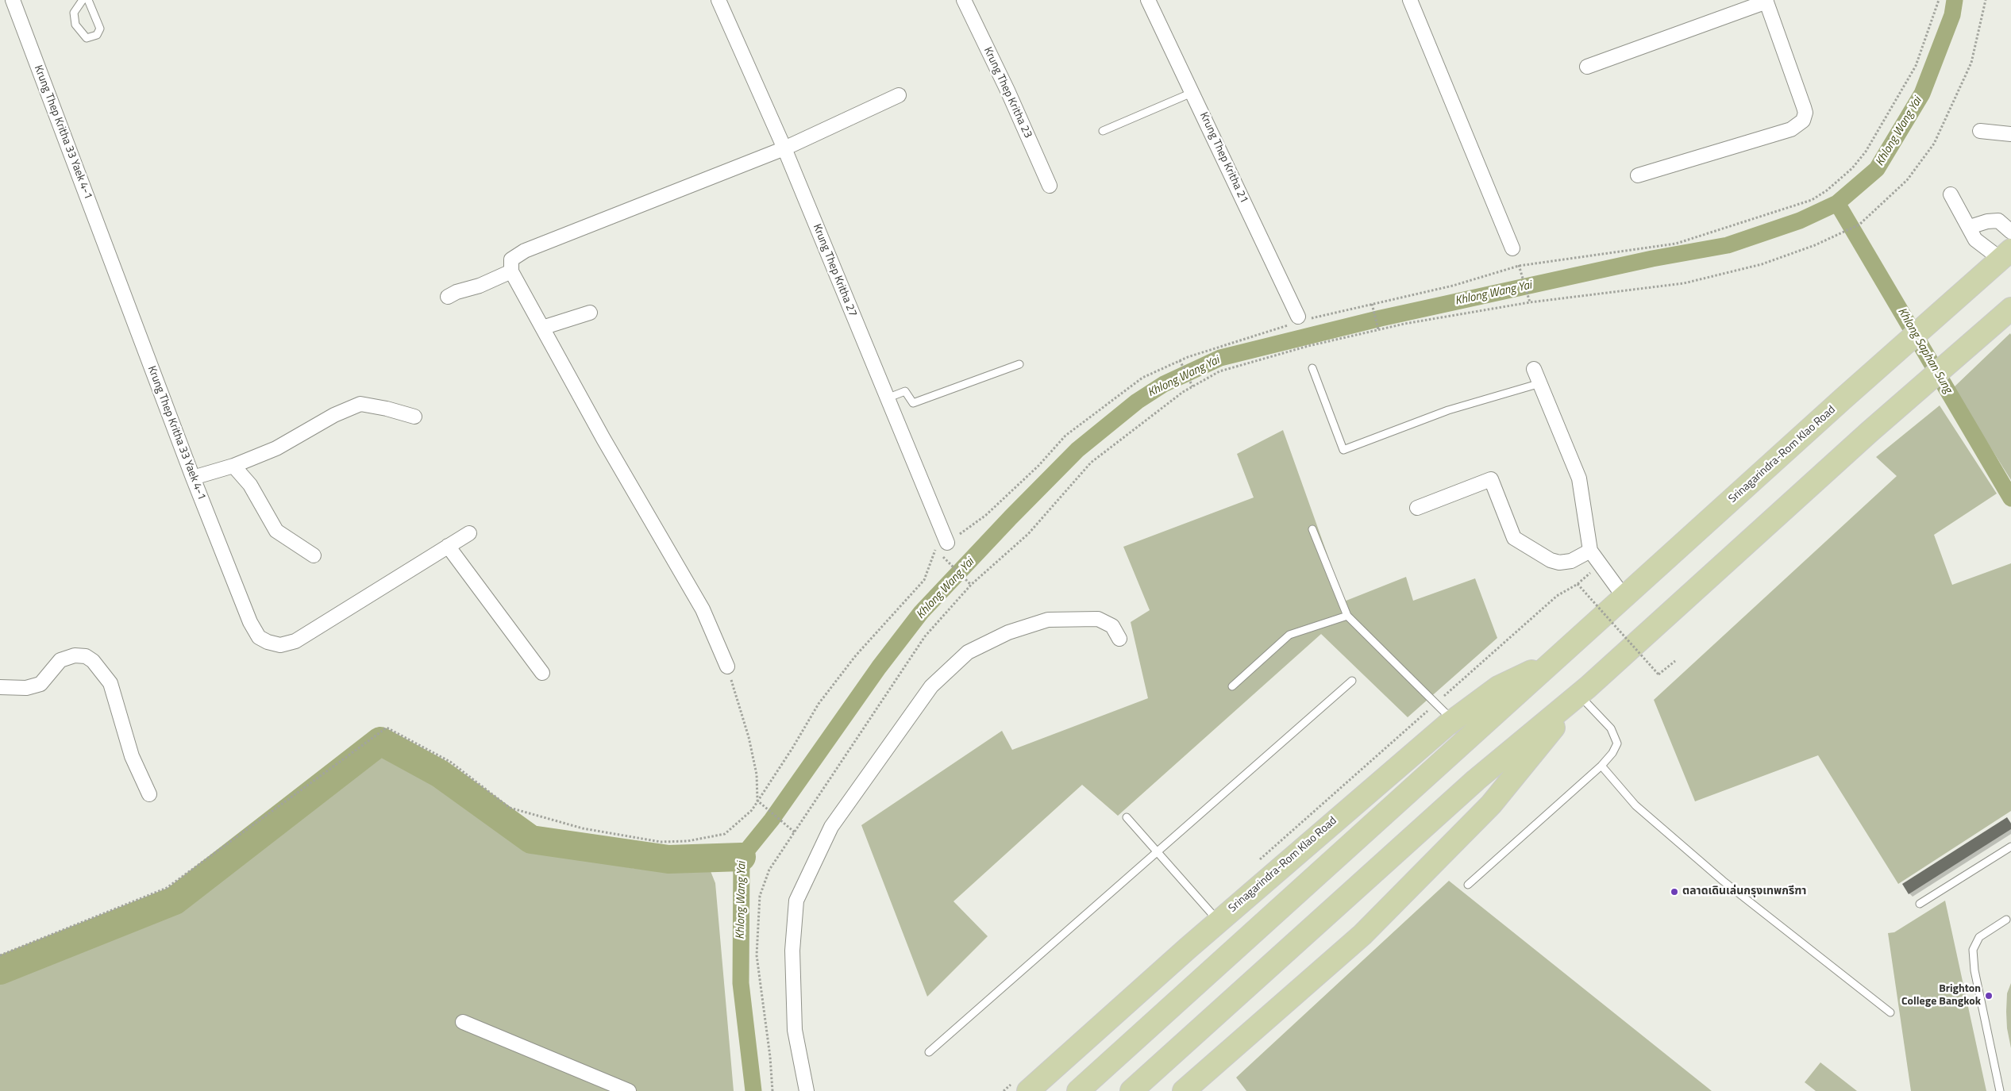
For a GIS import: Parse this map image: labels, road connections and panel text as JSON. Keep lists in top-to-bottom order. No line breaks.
{"streets":{"main road":["Srinagarindra-Rom Klao Road"],"street":["Krung Thep Kritha 23","Krung Thep Kritha 33 Yaek 4-1","Krung Thep Kritha 21","Krung Thep Kritha 27"]},"water":["Khlong Wang Yai","Khlong Saphan Sung"],"places":["ตลาดเดินเล่นกรุงเทพกรีฑา","Brighton College Bangkok"]}
